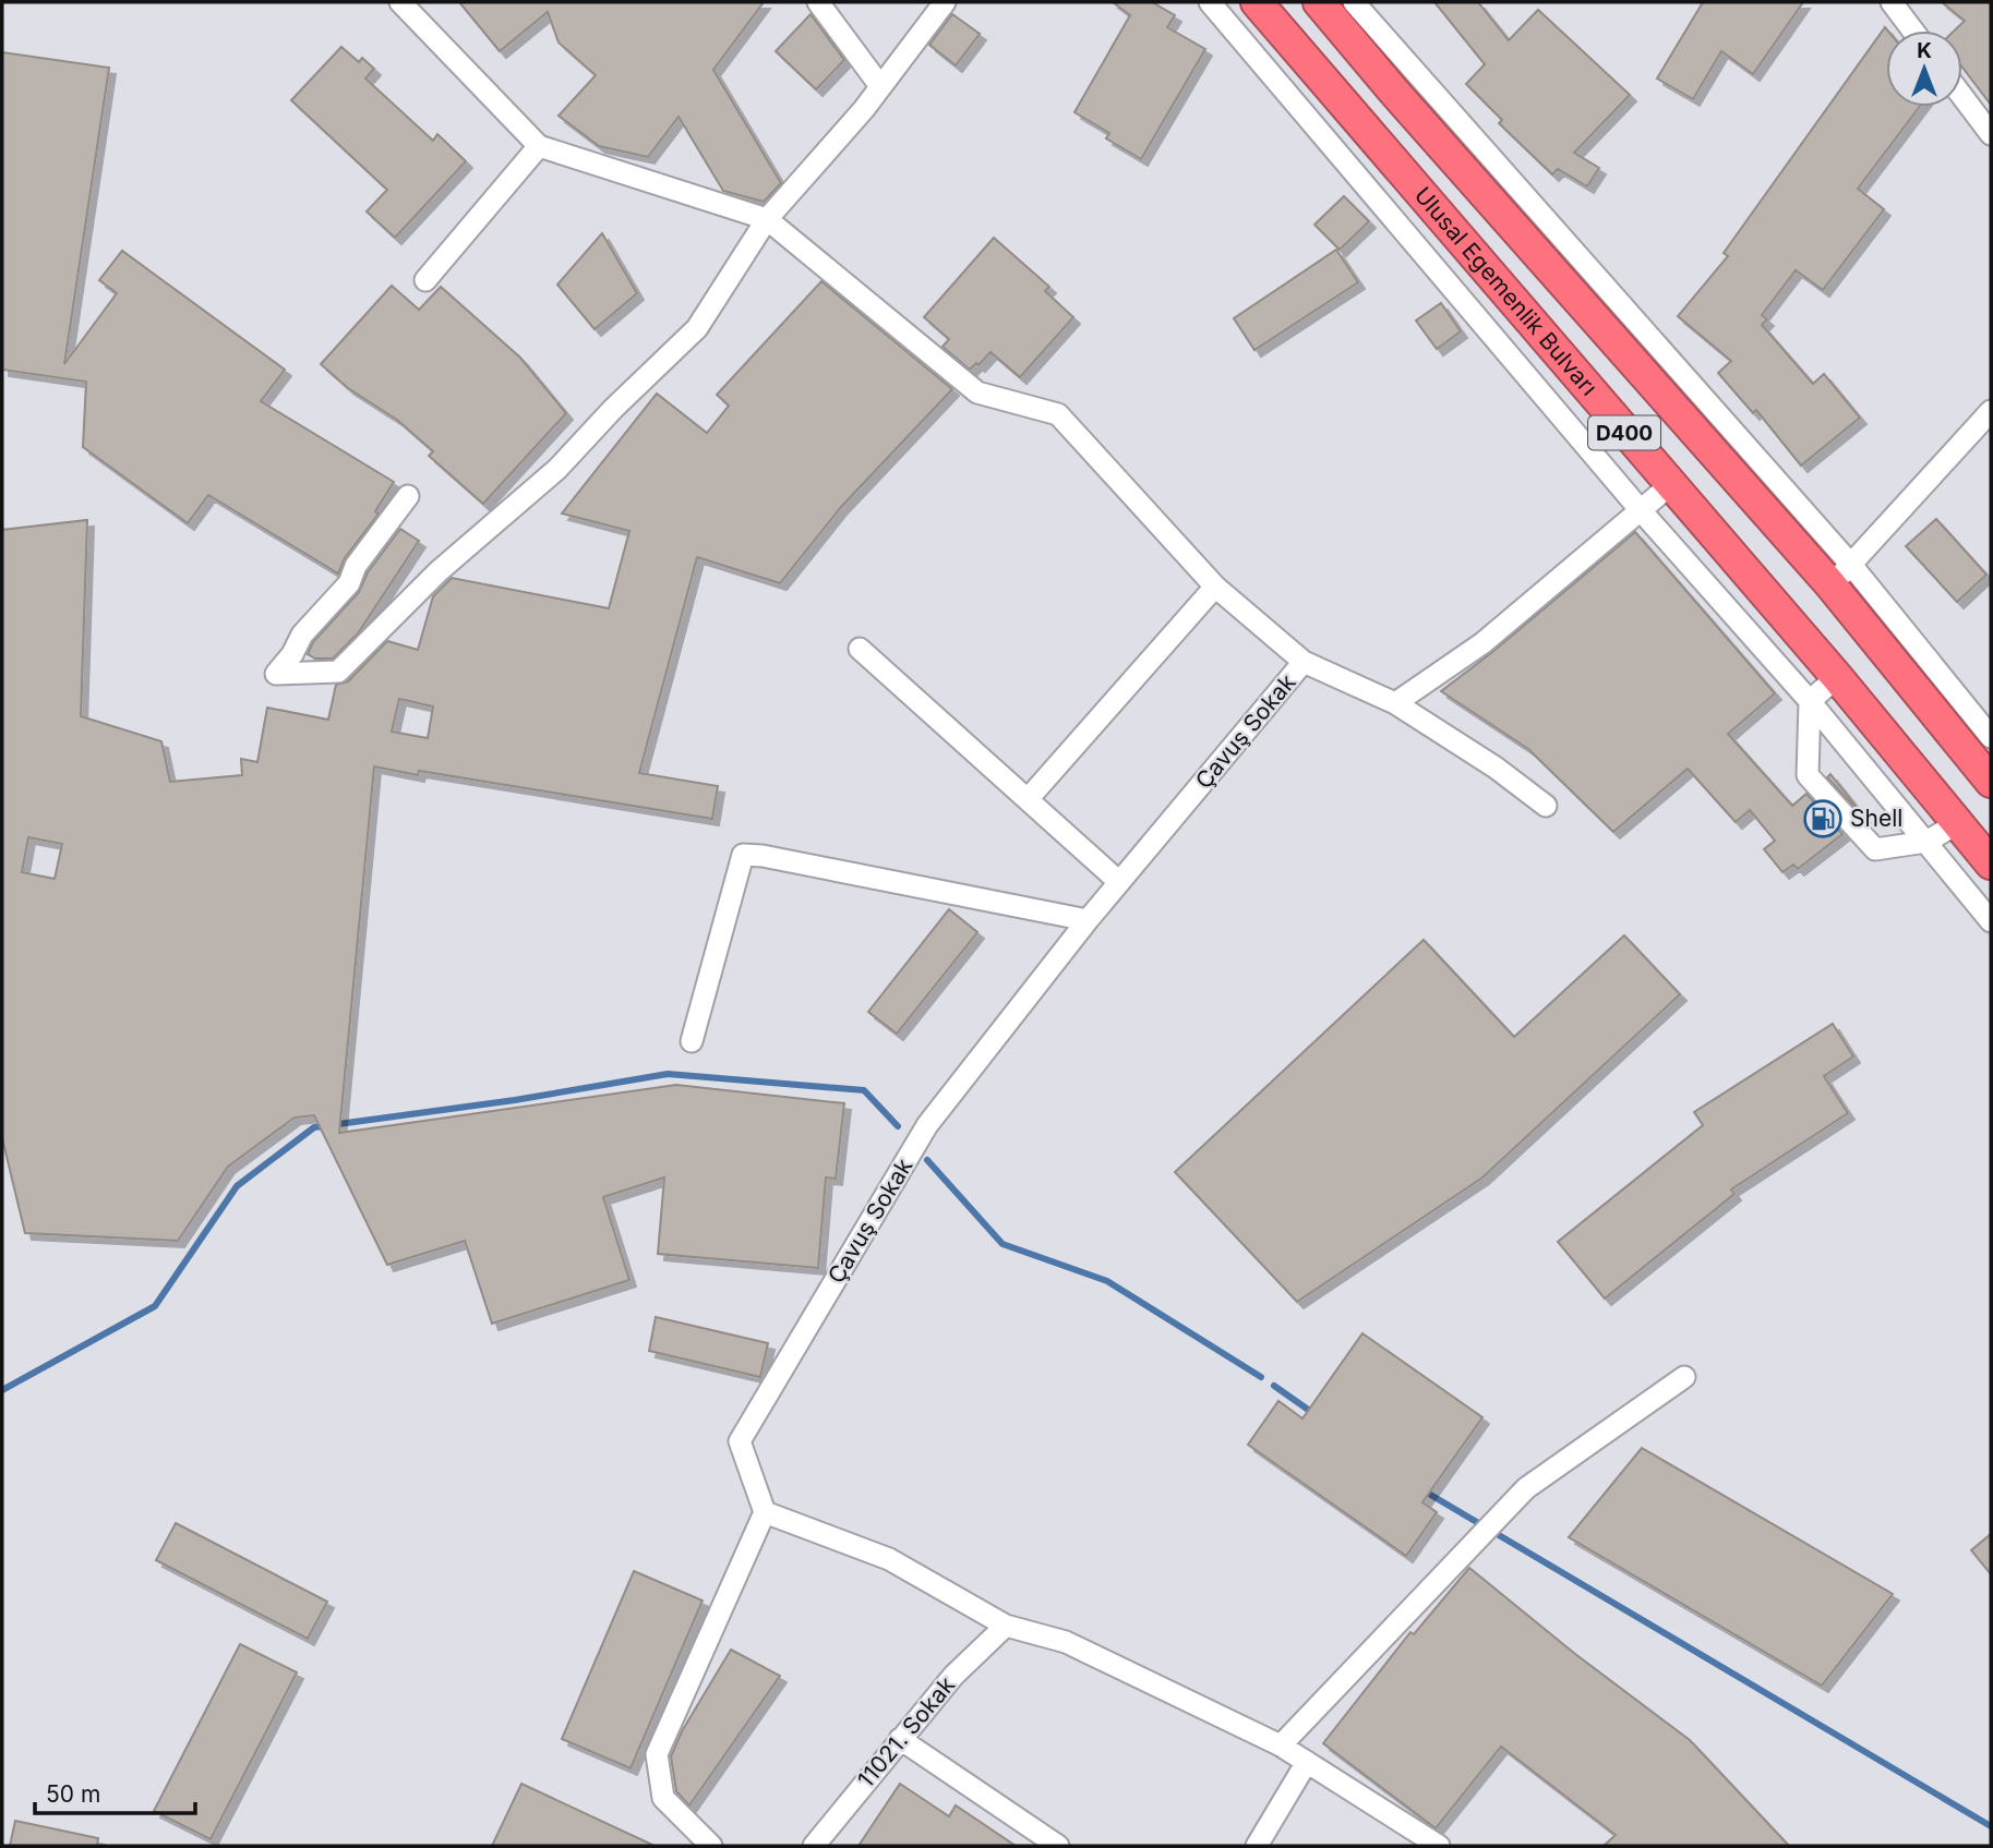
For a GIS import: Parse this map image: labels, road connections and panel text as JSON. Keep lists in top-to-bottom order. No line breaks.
{"streets":{"highway":["Ulusal Egemenlik Bulvarı","D400"],"street":["Çavuş Sokak","11021. Sokak"]},"places":{"fuel station":["Shell"]},"scale_bar":"50 m","north":"top"}
